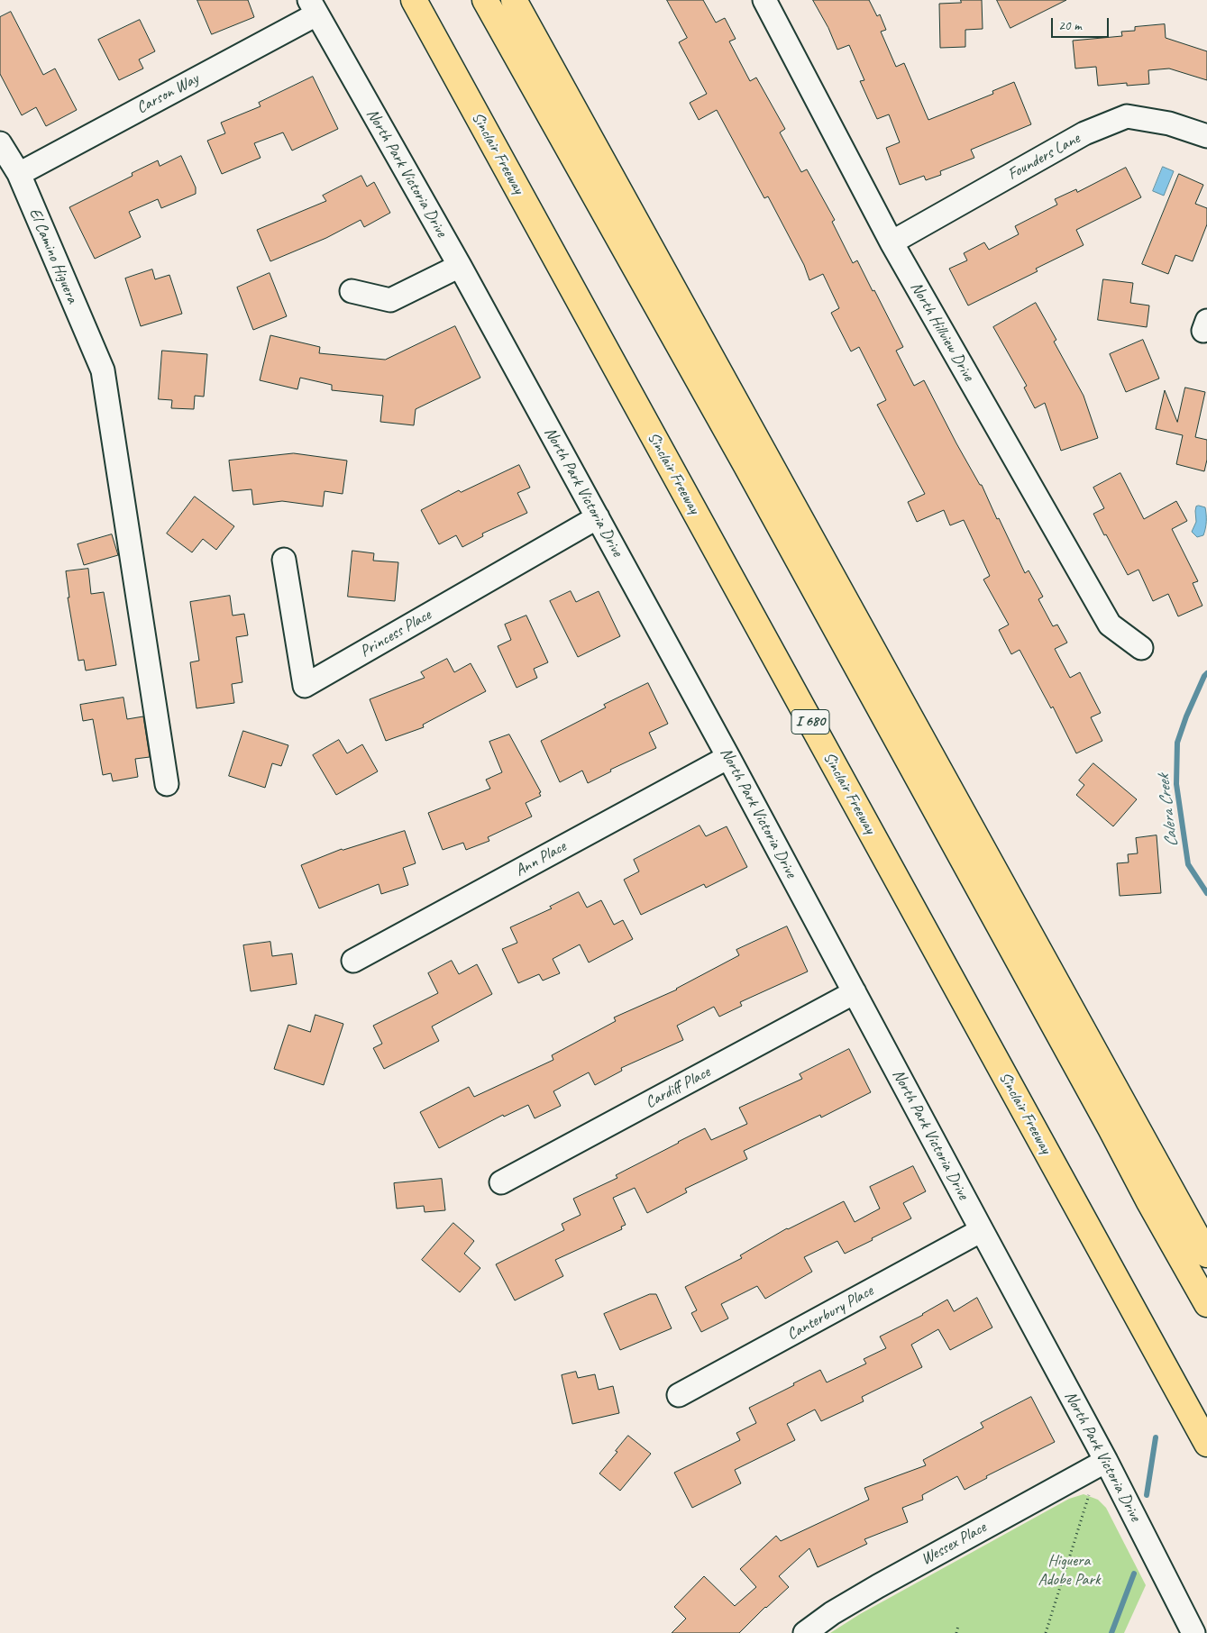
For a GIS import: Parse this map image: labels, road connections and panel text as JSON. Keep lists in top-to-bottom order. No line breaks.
{"streets":{"highway":["Sinclair Freeway","I 680"],"street":["Carson Way","Founders Lane","North Park Victoria Drive","El Camino Higuera","North Hillview Drive","Princess Place","Ann Place","Cardiff Place","Canterbury Place","Wessex Place"]},"crossings":[["Carson Way","North Park Victoria Drive"],["Carson Way","El Camino Higuera"],["Founders Lane","North Hillview Drive"],["North Park Victoria Drive","Princess Place"],["North Park Victoria Drive","Ann Place"],["North Park Victoria Drive","Cardiff Place"],["North Park Victoria Drive","Canterbury Place"],["North Park Victoria Drive","Wessex Place"]],"water":["Calera Creek"],"parks":["Higuera Adobe Park"],"scale_bar":"20 m"}
